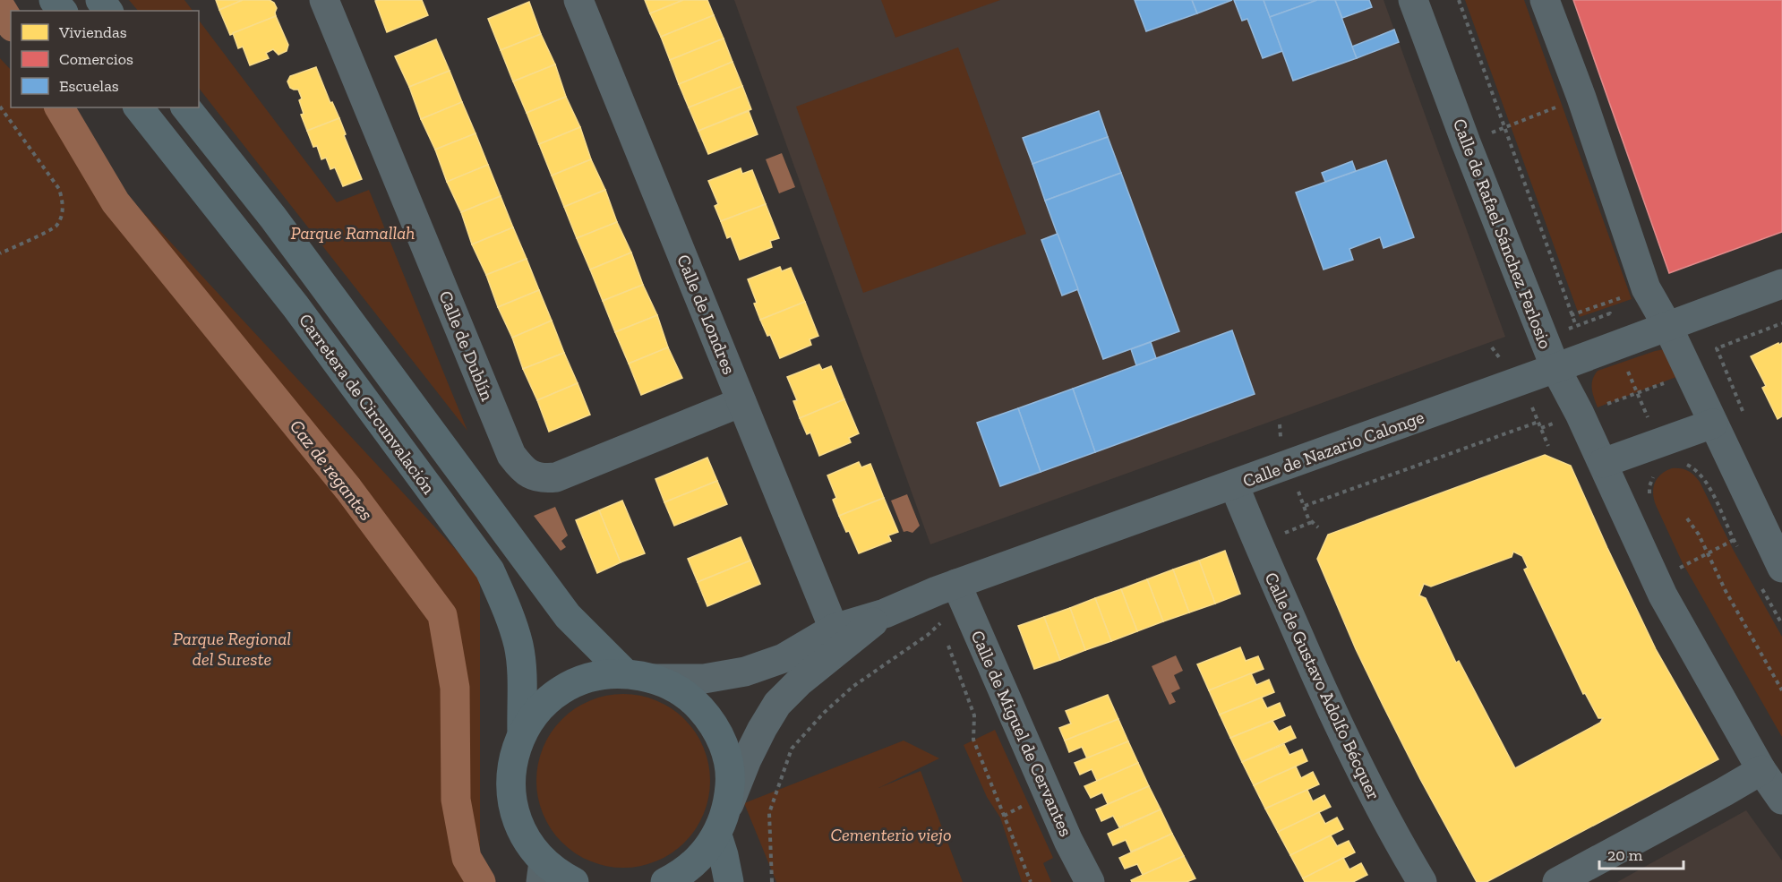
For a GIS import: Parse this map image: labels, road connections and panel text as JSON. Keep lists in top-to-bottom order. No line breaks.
{"streets":{"main road":["Carretera de Circunvalación"],"street":["Calle de Rafael Sánchez Ferlosio","Calle de Londres","Calle de Dublín","Calle de Nazario Calonge","Calle de Gustavo Adolfo Bécquer","Calle de Miguel de Cervantes"]},"crossings":[["Calle de Rafael Sánchez Ferlosio","Calle de Nazario Calonge"],["Calle de Londres","Calle de Dublín"],["Calle de Londres","Calle de Nazario Calonge"],["Calle de Nazario Calonge","Calle de Gustavo Adolfo Bécquer"],["Calle de Nazario Calonge","Calle de Miguel de Cervantes"]],"water":["Caz de regantes"],"parks":["Parque Ramallah","Parque Regional del Sureste","Cementerio viejo"],"legend":["Viviendas","Comercios","Escuelas"],"scale_bar":"20 m"}
